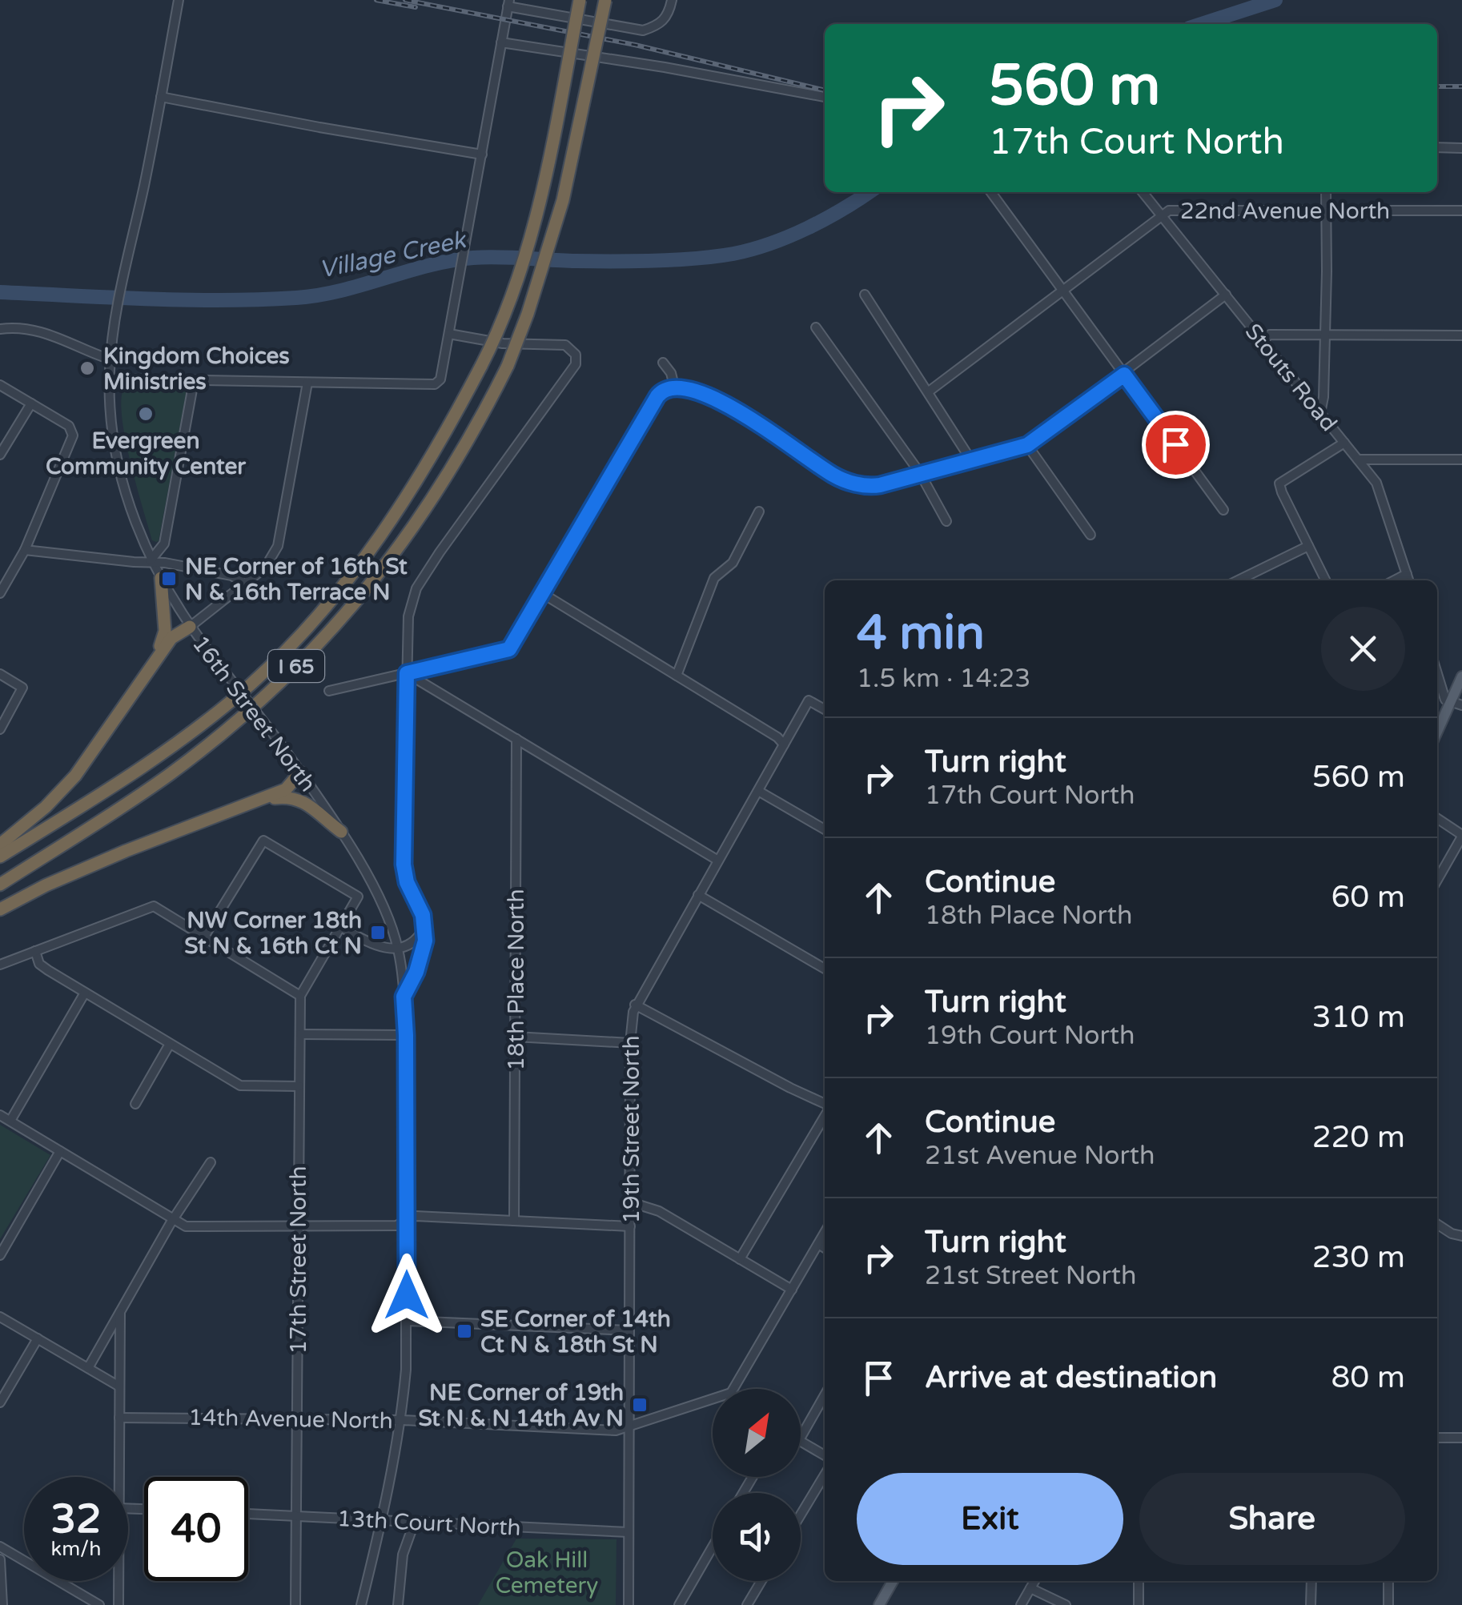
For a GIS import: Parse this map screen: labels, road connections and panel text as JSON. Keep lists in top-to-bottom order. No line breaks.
{"streets":{"highway":["I 65"],"street":["22nd Avenue North","Stouts Road","16th Street North","18th Place North","19th Street North","17th Street North","14th Avenue North","13th Court North"]},"crossings":[["22nd Avenue North","Stouts Road"],["16th Street North","14th Avenue North"],["16th Street North","13th Court North"],["19th Street North","14th Avenue North"],["19th Street North","13th Court North"],["17th Street North","14th Avenue North"],["17th Street North","13th Court North"]],"water":["Village Creek"],"parks":["Oak Hill Cemetery"],"places":{"other":["Kingdom Choices Ministries","Evergreen Community Center"],"transit":["NE Corner of 16th St N & 16th Terrace N","NW Corner 18th St N & 16th Ct N","SE Corner of 14th Ct N & 18th St N","NE Corner of 19th St N & N 14th Av N"]},"north":"top right","page":{"turn":["560 m","17th Court North"],"heading":["4 min","1.5 km · 14:23"],"list":[{"name":"Turn right","note":"17th Court North","value":"560 m"},{"name":"Continue","note":"18th Place North","value":"60 m"},{"name":"Turn right","note":"19th Court North","value":"310 m"},{"name":"Continue","note":"21st Avenue North","value":"220 m"},{"name":"Turn right","note":"21st Street North","value":"230 m"},{"name":"Arrive at destination","value":"80 m"}],"buttons":["Exit","Share"],"speed":"32 km/h","limit":"40"}}
